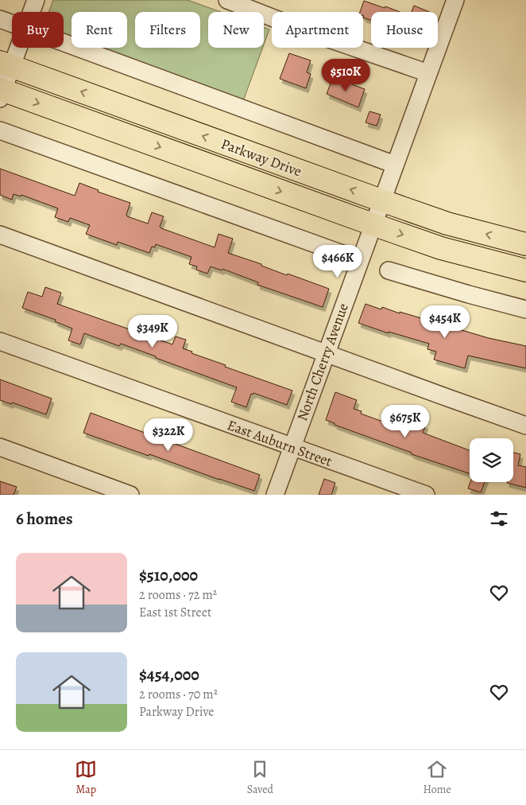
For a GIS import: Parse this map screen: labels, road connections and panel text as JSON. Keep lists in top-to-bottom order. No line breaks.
{"streets":{"highway":["Parkway Drive"],"street":["North Cherry Avenue","East Auburn Street"]},"crossings":[["Parkway Drive","North Cherry Avenue"],["North Cherry Avenue","East Auburn Street"]],"page":{"chip":["Buy","Rent","Filters","New","Apartment","House"],"price":["$510K","$466K","$454K","$349K","$675K","$322K"],"heading":"6 homes","list":[{"name":"$510,000","note":"2 rooms · 72 m² · East 1st Street"},{"name":"$454,000","note":"2 rooms · 70 m² · Parkway Drive"}],"tabs":["Map","Saved","Home"]}}
